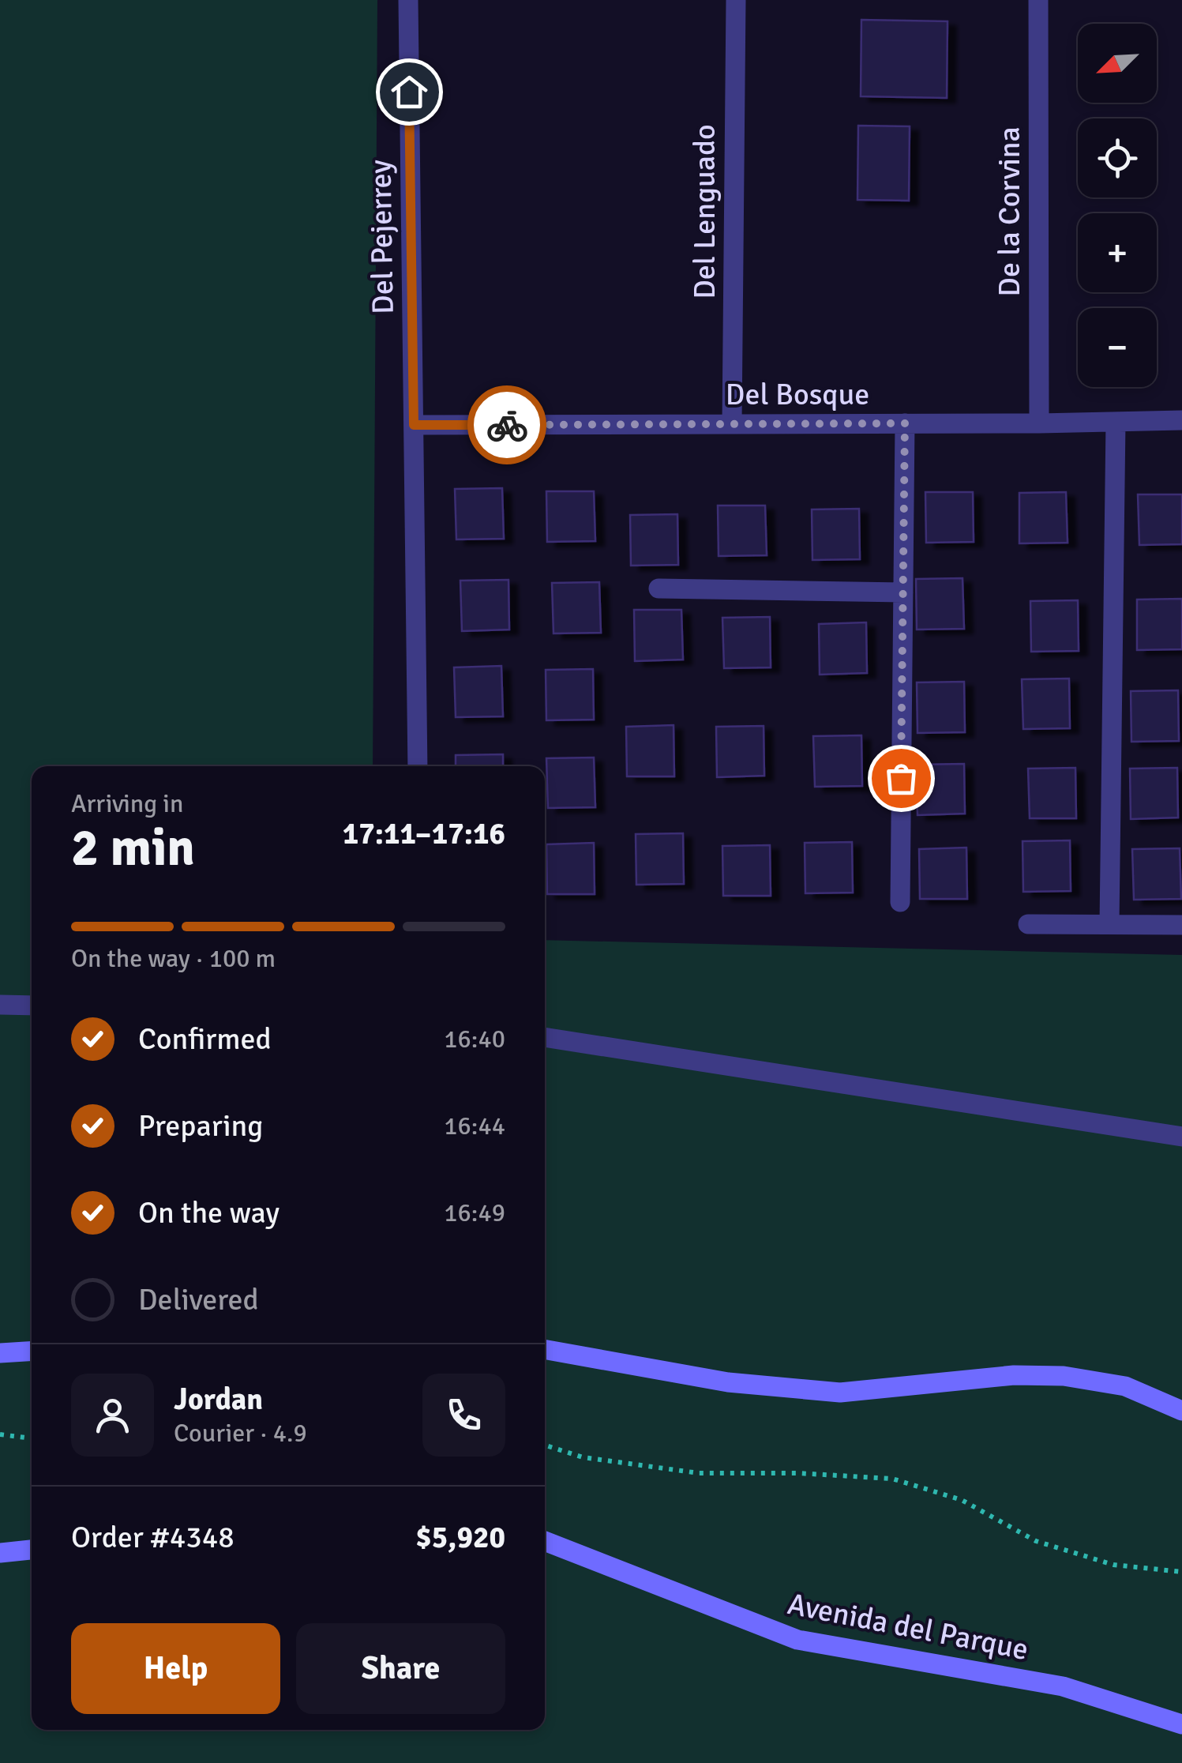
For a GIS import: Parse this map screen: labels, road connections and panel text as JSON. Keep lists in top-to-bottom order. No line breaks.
{"streets":{"main road":["Avenida del Parque"],"street":["Del Lenguado","De la Corvina","Del Pejerrey","Del Bosque"]},"crossings":[["Del Lenguado","Del Bosque"],["De la Corvina","Del Bosque"],["Del Pejerrey","Del Bosque"]],"north":"bottom left","page":{"map_buttons":["+","−"],"heading":["2 min","Arriving in","17:11–17:16"],"panel":["Jordan","Courier · 4.9","Order #4348","$5,920"],"bar":"On the way · 100 m","list":[["Confirmed","16:40"],["Preparing","16:44"],["On the way","16:49"],"Delivered"],"buttons":["Help","Share"]}}
